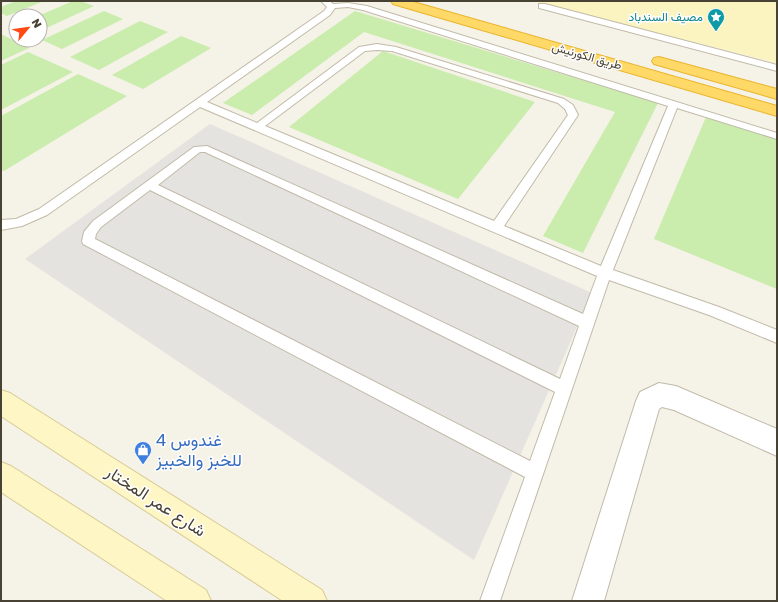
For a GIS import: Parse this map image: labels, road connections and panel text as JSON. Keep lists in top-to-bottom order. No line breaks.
{"streets":{"highway":["طريق الكورنيش"],"main road":["شارع عمر المختار"]},"places":{"place":["مصيف السندباد"],"shop":["غندوس 4 للخبز والخبيز"]},"north":"top right"}
